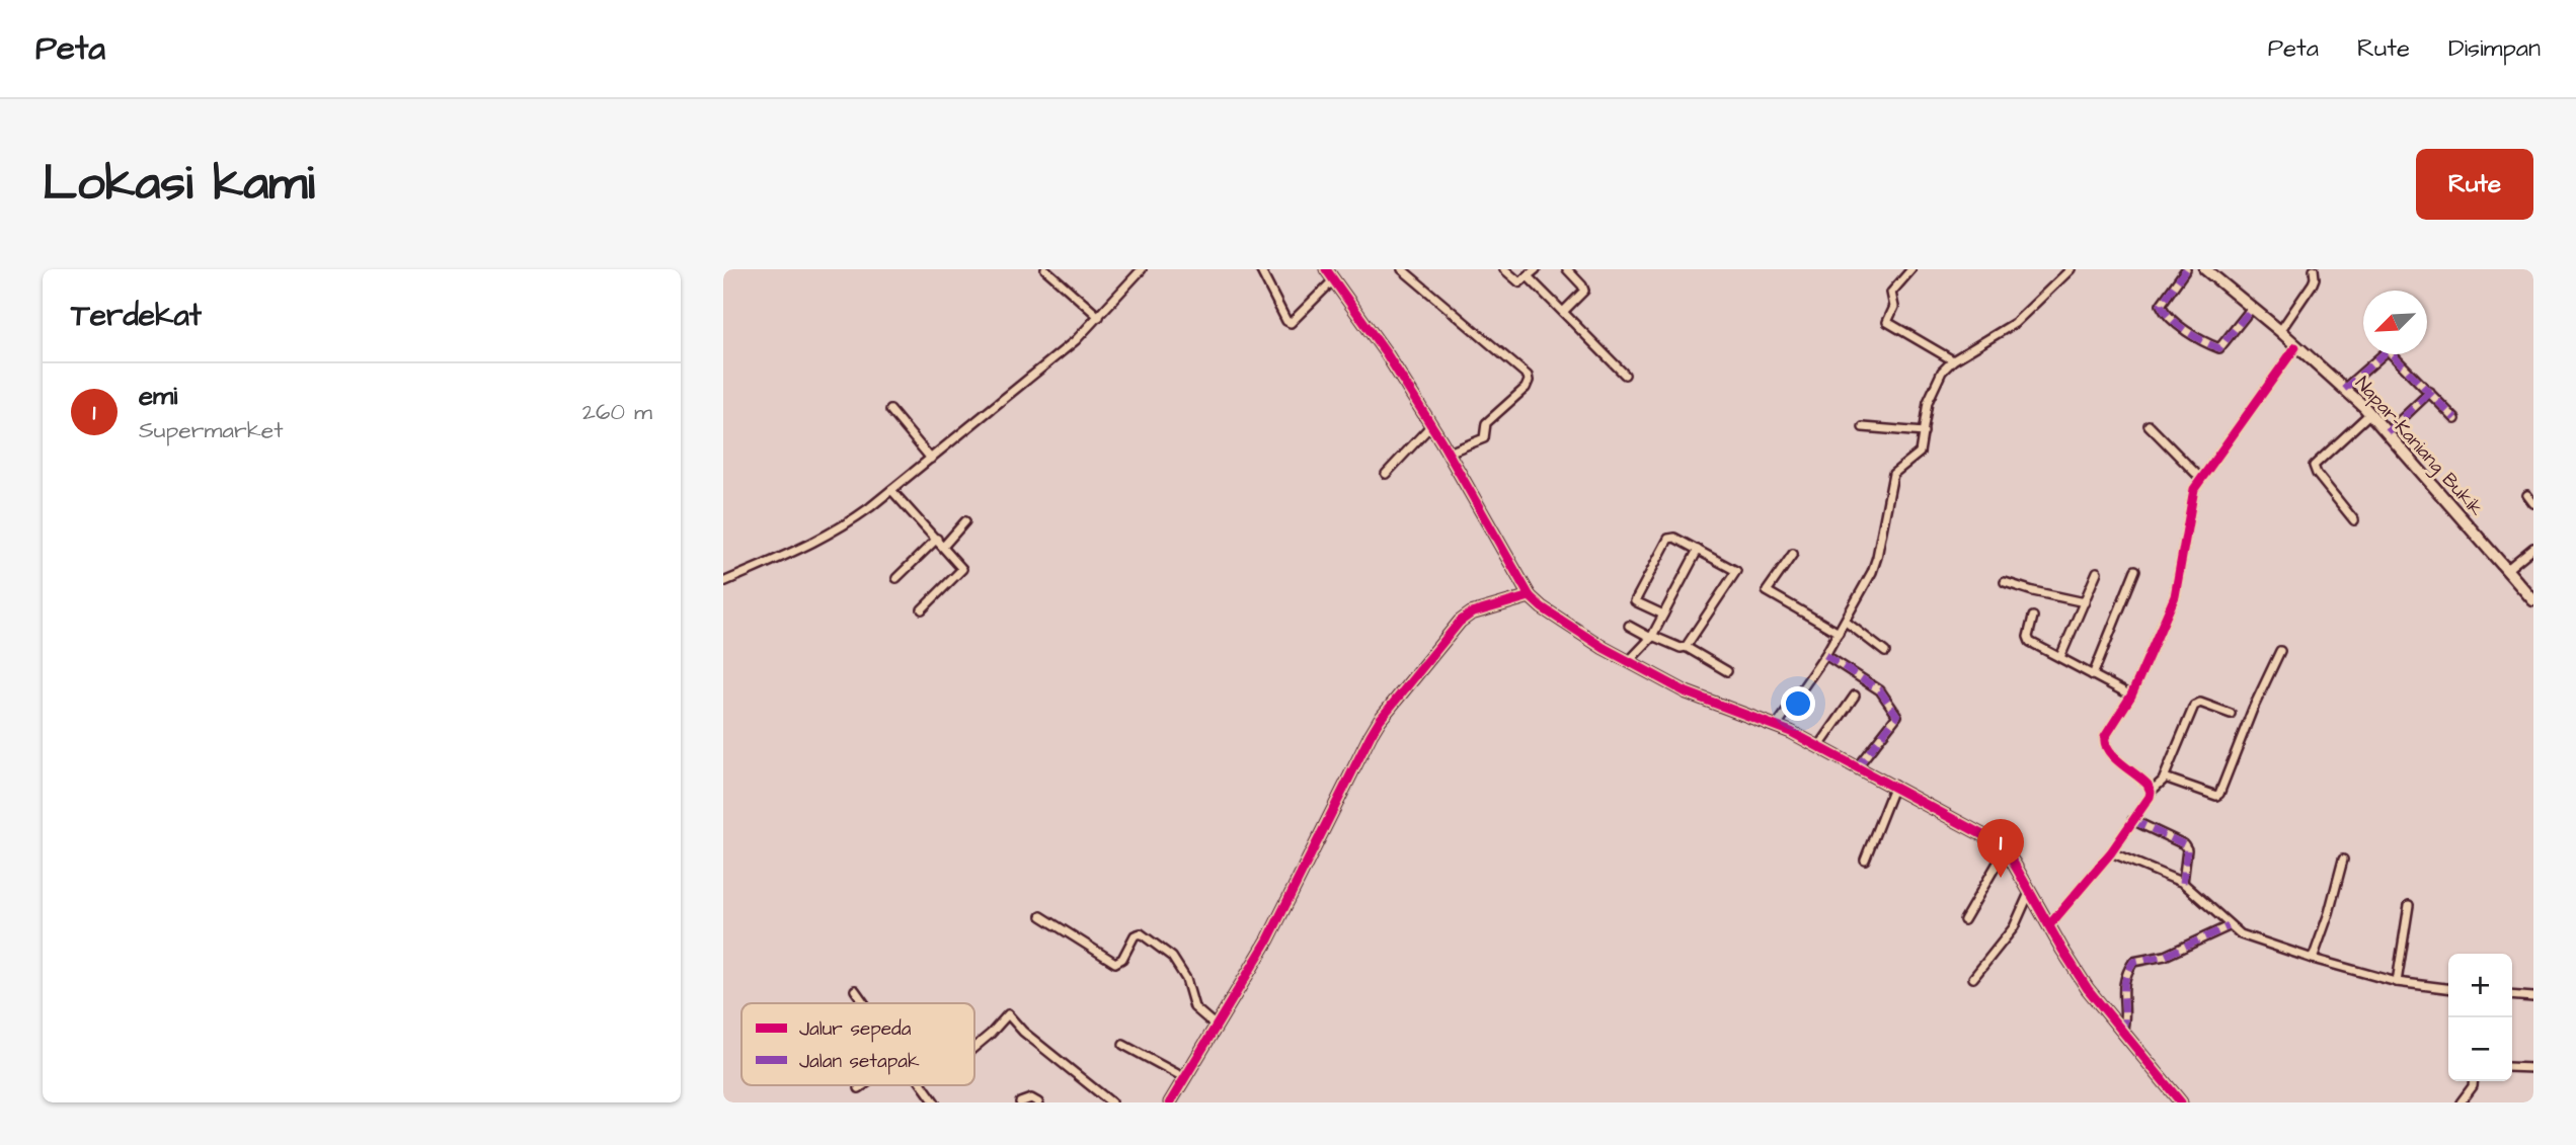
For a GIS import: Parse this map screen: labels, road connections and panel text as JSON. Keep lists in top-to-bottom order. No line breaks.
{"streets":{"street":["Napar-Kaniang Bukik"]},"legend":["Jalur sepeda","Jalan setapak"],"north":"bottom left","page":{"header":"Peta","nav":["Peta","Rute","Disimpan"],"buttons":"Rute","title":"Lokasi kami","heading":"Terdekat","list":[{"mark":"1","name":"emi","note":"Supermarket","value":"260 m"}],"pins":"1","map_buttons":["+","−"]}}
